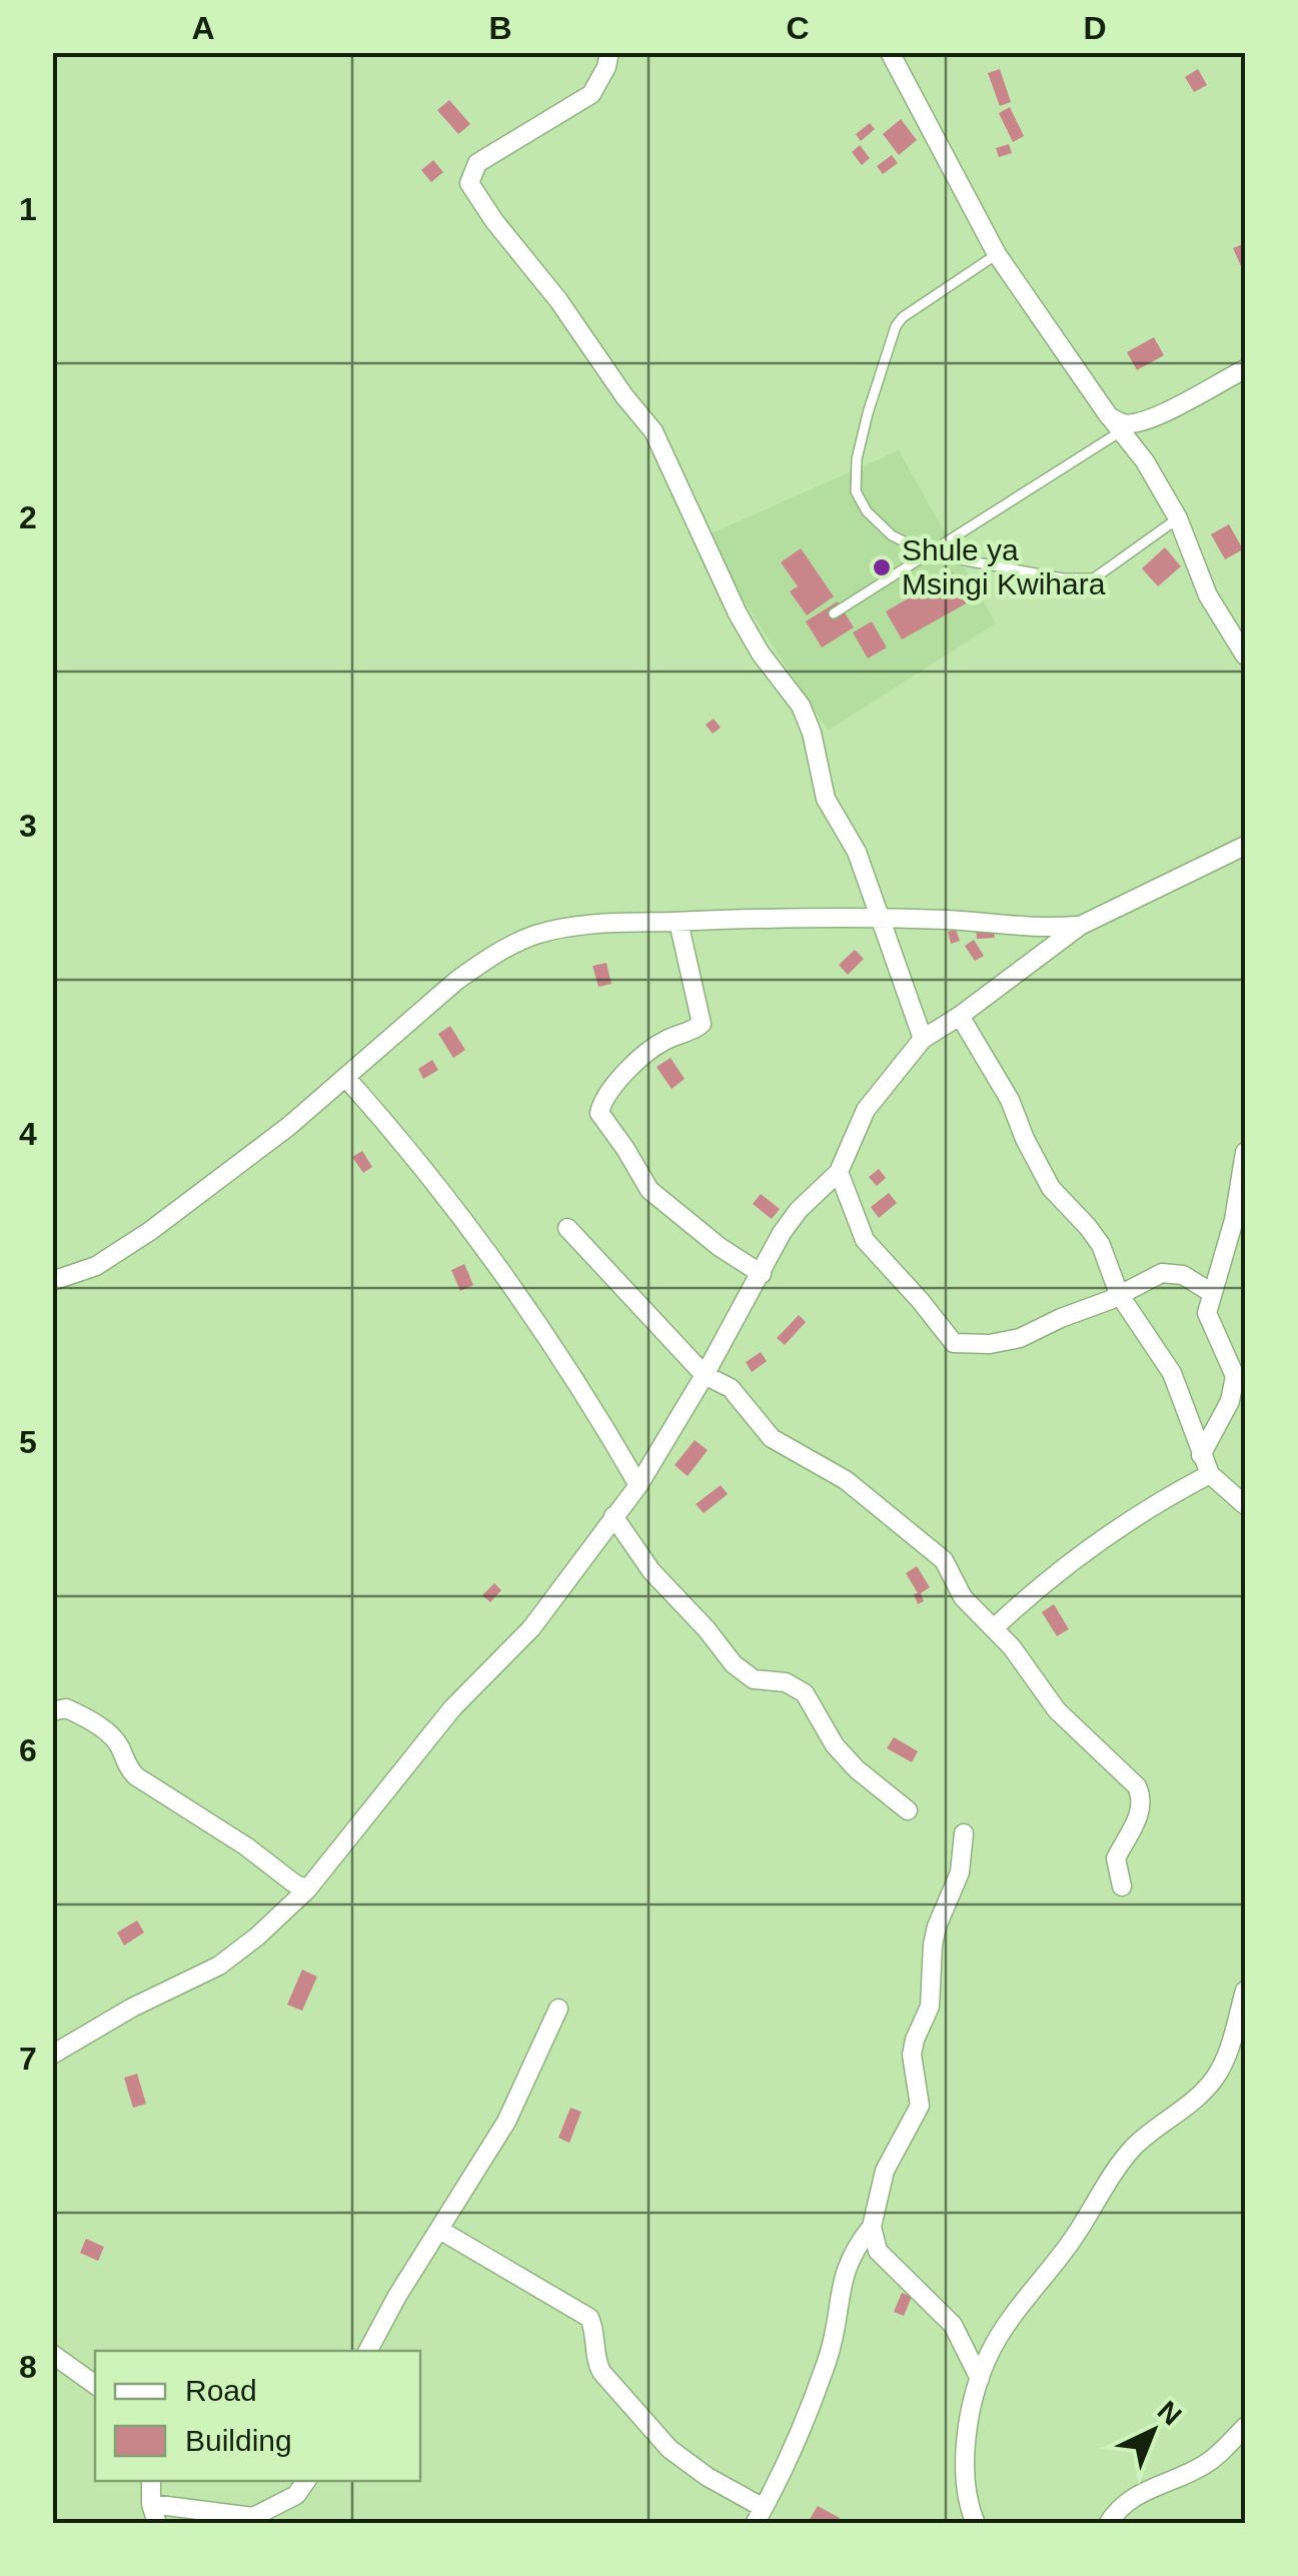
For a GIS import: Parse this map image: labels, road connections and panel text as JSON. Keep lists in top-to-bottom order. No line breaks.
{"places":["Shule ya Msingi Kwihara"],"legend":["Road","Building"],"north":"top right","grid":{"columns":["A","B","C","D"],"rows":["1","2","3","4","5","6","7","8"]}}
